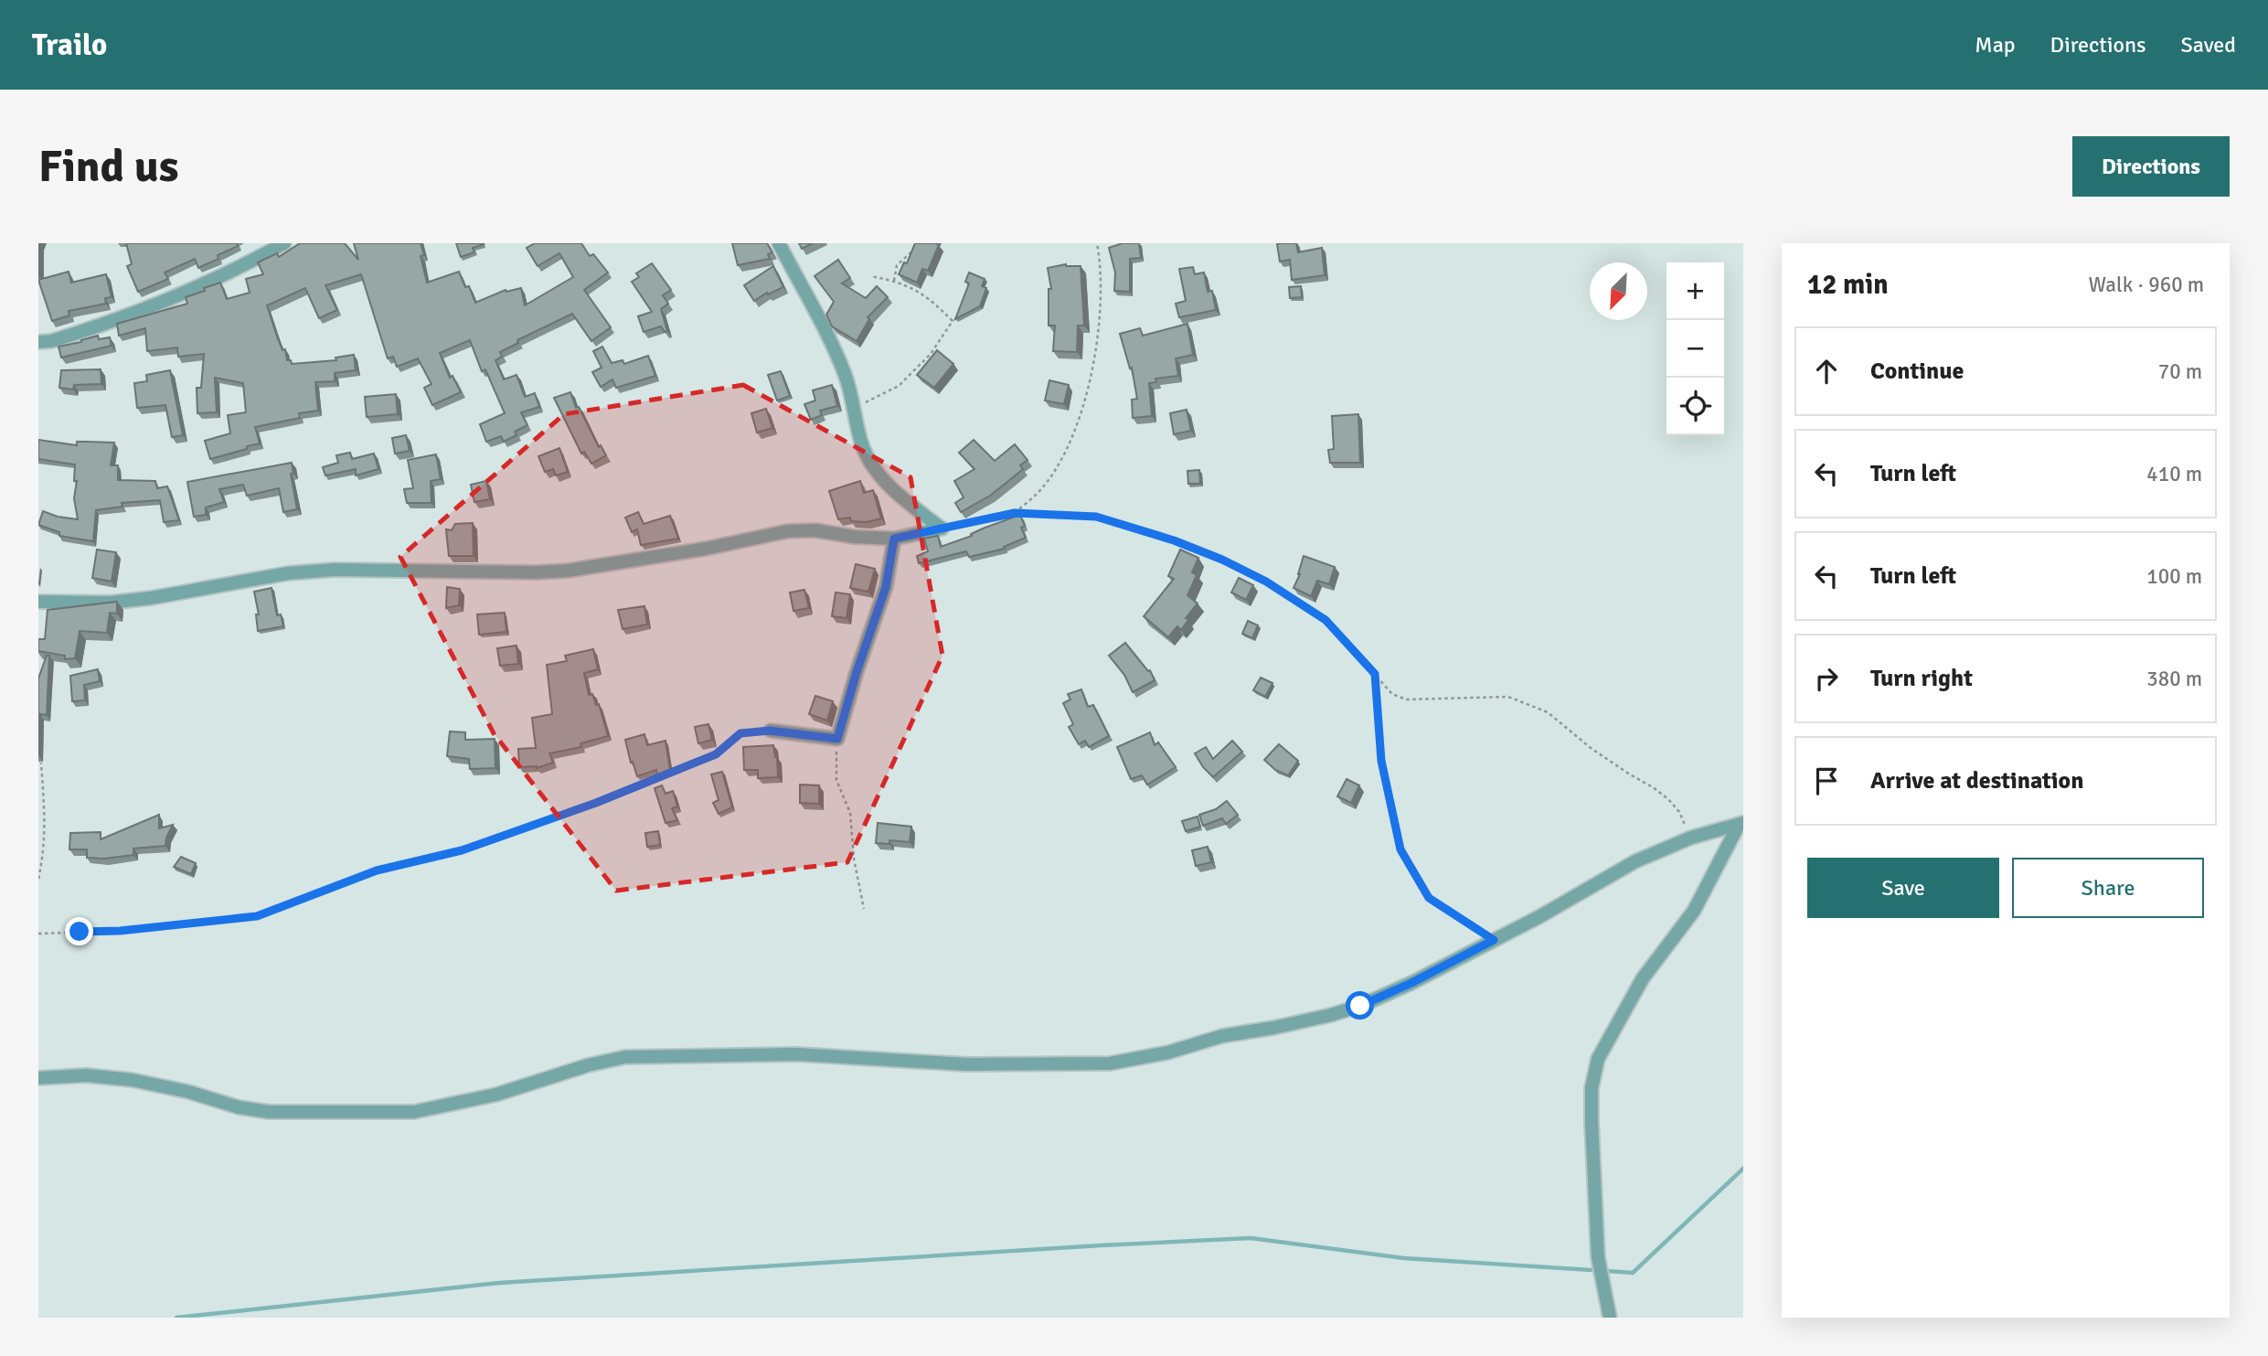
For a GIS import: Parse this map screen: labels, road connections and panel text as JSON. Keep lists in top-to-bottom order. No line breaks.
{"north":"bottom left","page":{"header":"Trailo","nav":["Map","Directions","Saved"],"buttons":["Directions",["Save","Share"]],"title":"Find us","heading":["12 min","Walk · 960 m"],"map_buttons":["+","−"],"list":[["Continue","70 m"],["Turn left","410 m"],["Turn left","100 m"],["Turn right","380 m"],"Arrive at destination"]}}
